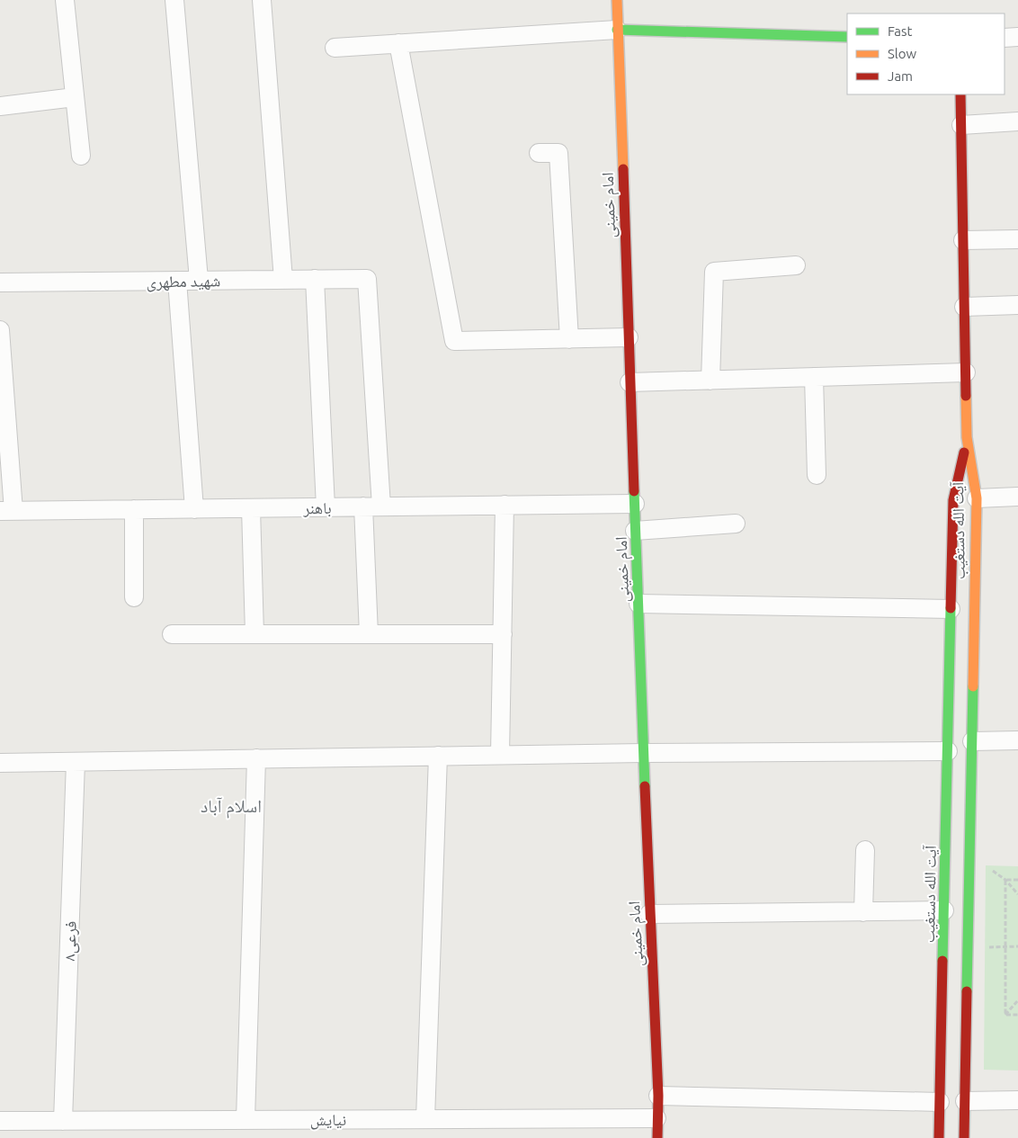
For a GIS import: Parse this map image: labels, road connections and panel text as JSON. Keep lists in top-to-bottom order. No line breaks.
{"streets":{"street":["امام خمینی","شهید مطهری","باهنر","آیت الله دستغیب","فرعی۸","نیایش"]},"crossings":[["امام خمینی","باهنر"],["امام خمینی","نیایش"],["شهید مطهری","باهنر"],["فرعی۸","نیایش"]],"districts":["اسلام آباد"],"legend":["Fast","Slow","Jam"]}
